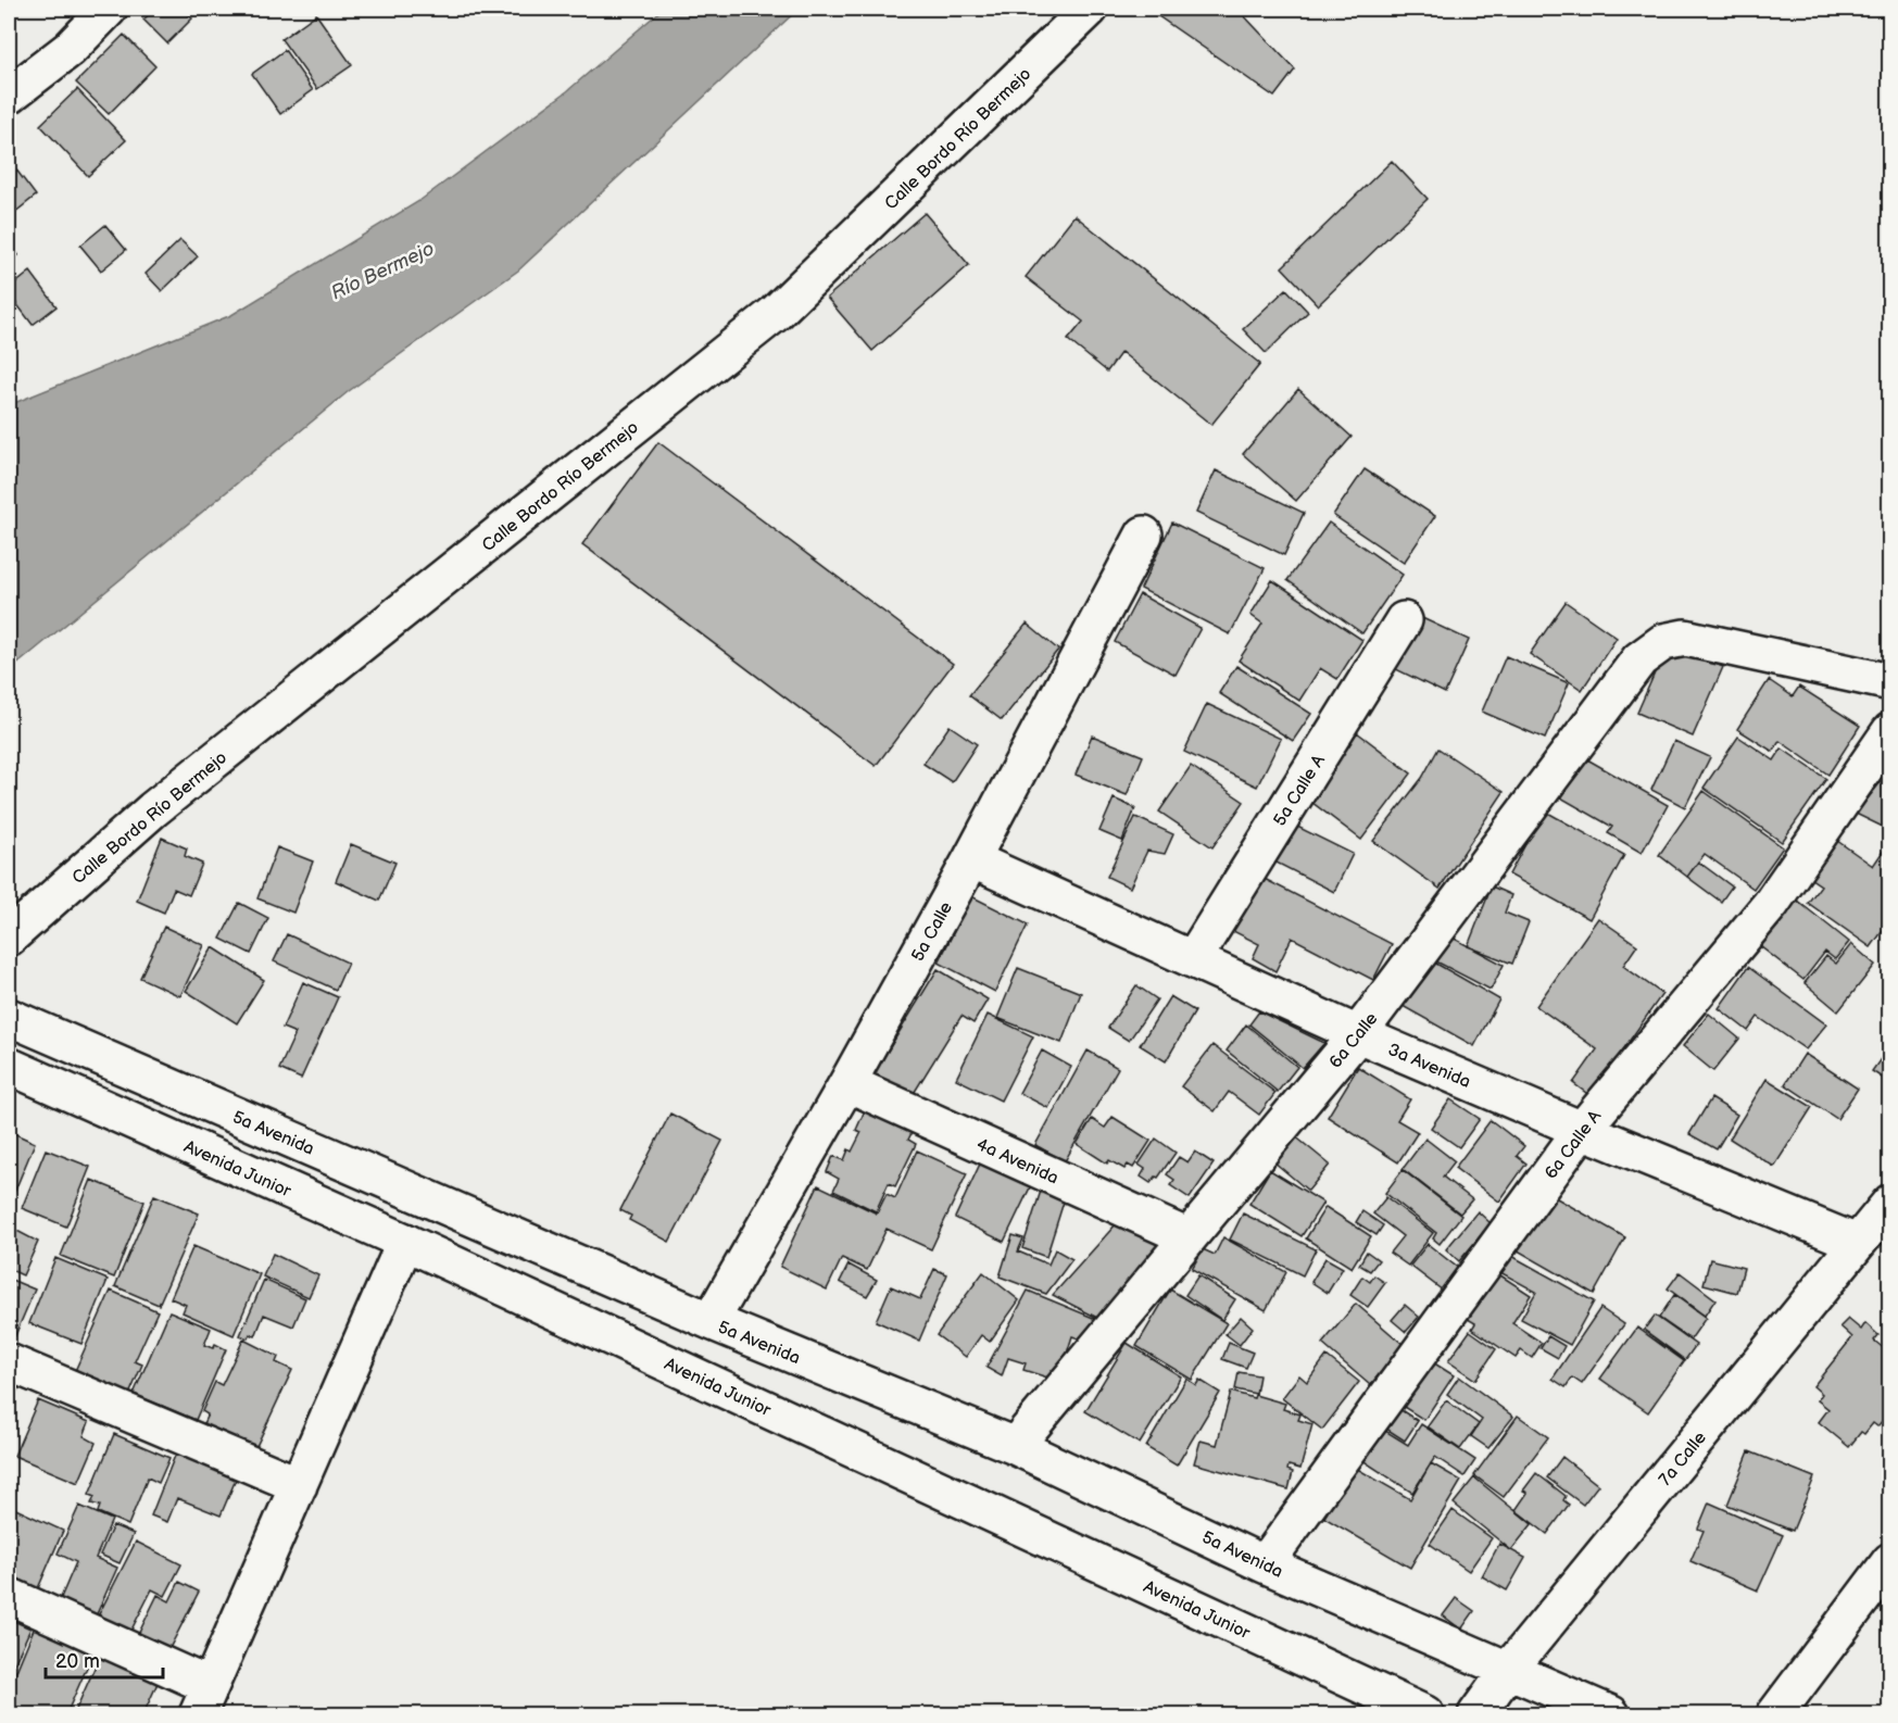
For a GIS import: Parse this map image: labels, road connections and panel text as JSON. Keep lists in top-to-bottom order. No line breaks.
{"streets":{"street":["Calle Bordo Río Bermejo","5a Calle A","5a Calle","6a Calle","3a Avenida","5a Avenida","6a Calle A","4a Avenida","Avenida Junior","7a Calle"]},"crossings":[["5a Calle A","3a Avenida"],["5a Calle","3a Avenida"],["5a Calle","5a Avenida"],["5a Calle","4a Avenida"],["6a Calle","3a Avenida"],["6a Calle","5a Avenida"],["6a Calle","4a Avenida"],["3a Avenida","6a Calle A"],["3a Avenida","7a Calle"],["5a Avenida","6a Calle A"],["5a Avenida","7a Calle"]],"water":["Río Bermejo"],"scale_bar":"20 m"}
